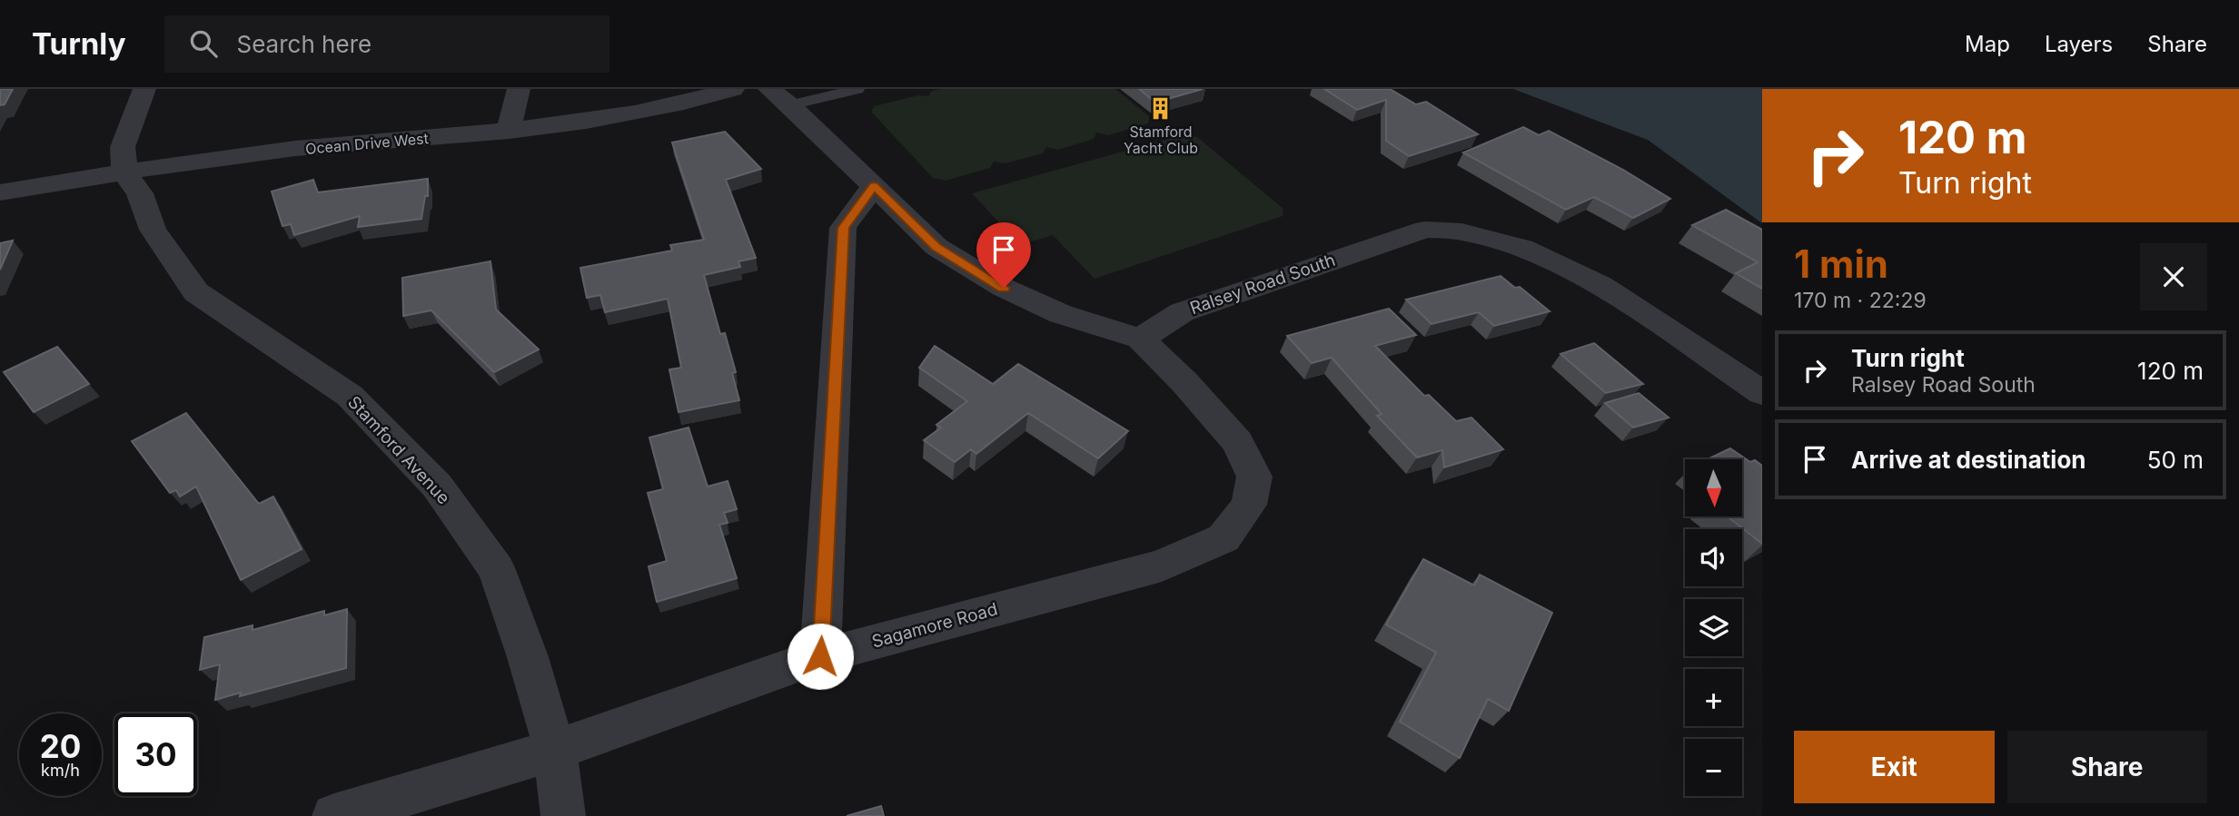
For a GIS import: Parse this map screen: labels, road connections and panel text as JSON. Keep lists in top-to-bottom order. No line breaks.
{"streets":{"street":["Ocean Drive West","Ralsey Road South","Stamford Avenue","Sagamore Road"]},"crossings":[["Ocean Drive West","Stamford Avenue"],["Ralsey Road South","Sagamore Road"],["Stamford Avenue","Sagamore Road"]],"places":{"building":["Stamford Yacht Club"]},"north":"bottom","page":{"header":"Turnly","search":"Search here","nav":["Map","Layers","Share"],"turn":["120 m","Turn right"],"heading":["1 min","170 m · 22:29"],"list":[{"name":"Turn right","note":"Ralsey Road South","value":"120 m"},{"name":"Arrive at destination","value":"50 m"}],"map_buttons":["+","−"],"speed":"20 km/h","limit":"30","buttons":["Exit","Share"]}}
